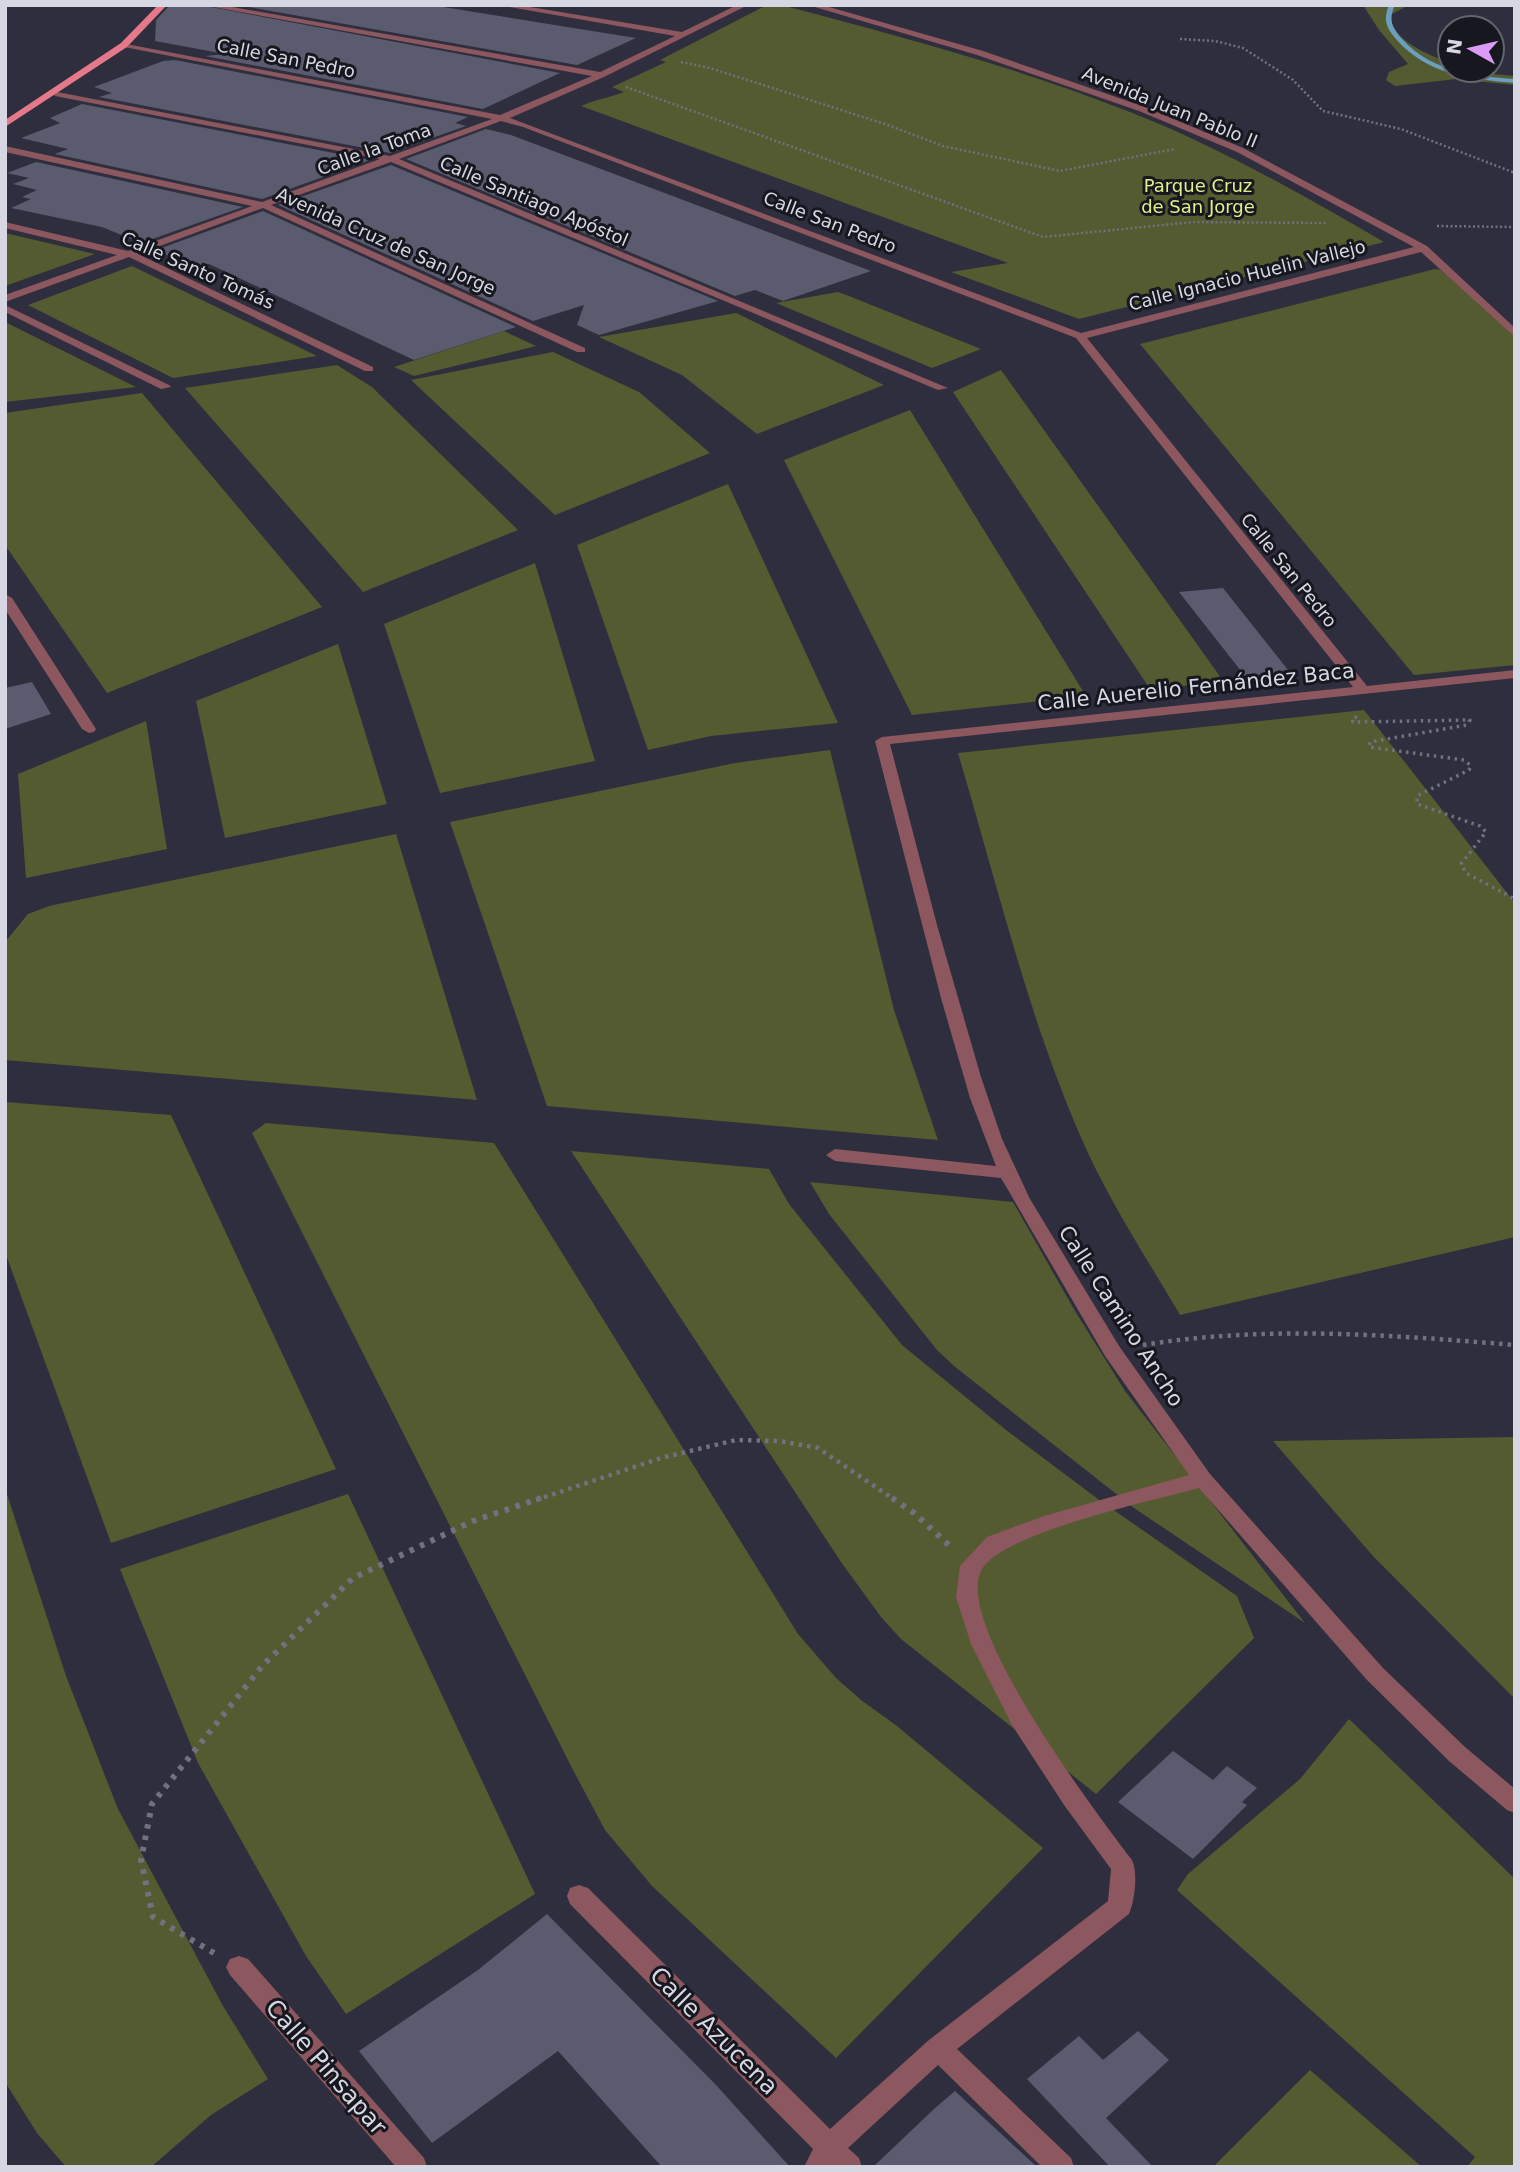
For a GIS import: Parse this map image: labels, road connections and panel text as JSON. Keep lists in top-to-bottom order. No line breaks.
{"streets":{"street":["Calle San Pedro","Avenida Juan Pablo II","Calle la Toma","Calle Santiago Apóstol","Avenida Cruz de San Jorge","Calle Santo Tomás","Calle Ignacio Huelin Vallejo","Calle Auerelio Fernández Baca","Calle Camino Ancho","Calle Azucena","Calle Pinsapar"]},"crossings":[["Calle San Pedro","Calle la Toma"],["Calle San Pedro","Calle Ignacio Huelin Vallejo"],["Calle San Pedro","Calle Auerelio Fernández Baca"],["Avenida Juan Pablo II","Calle Ignacio Huelin Vallejo"],["Calle la Toma","Calle Santiago Apóstol"],["Calle la Toma","Avenida Cruz de San Jorge"],["Calle la Toma","Calle Santo Tomás"],["Calle Auerelio Fernández Baca","Calle Camino Ancho"]],"parks":["Parque Cruz de San Jorge"],"north":"left"}
